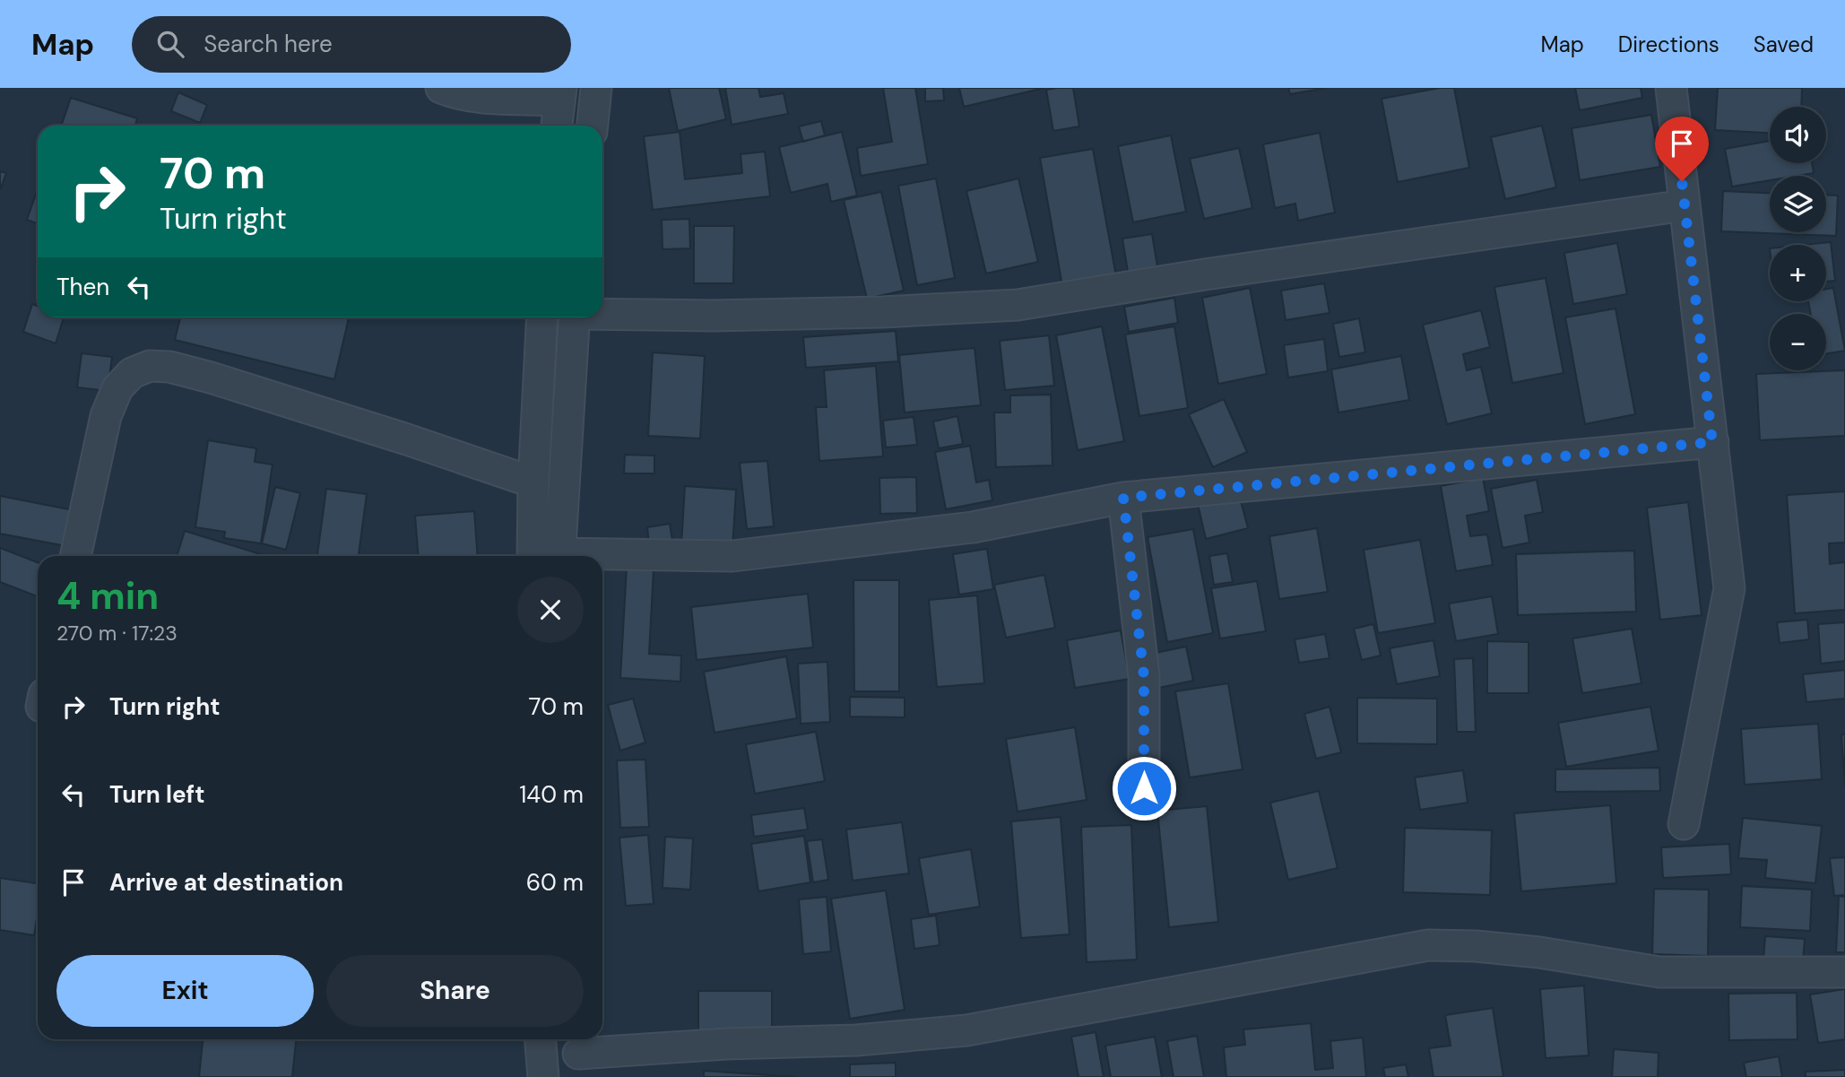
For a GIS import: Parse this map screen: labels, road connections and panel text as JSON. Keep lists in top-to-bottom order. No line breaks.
{"page":{"header":"Map","search":"Search here","nav":["Map","Directions","Saved"],"map_buttons":["+","−"],"turn":["70 m","Turn right"],"then":"Then","heading":["4 min","270 m · 17:23"],"list":[{"name":"Turn right","value":"70 m"},{"name":"Turn left","value":"140 m"},{"name":"Arrive at destination","value":"60 m"}],"buttons":["Exit","Share"]}}
